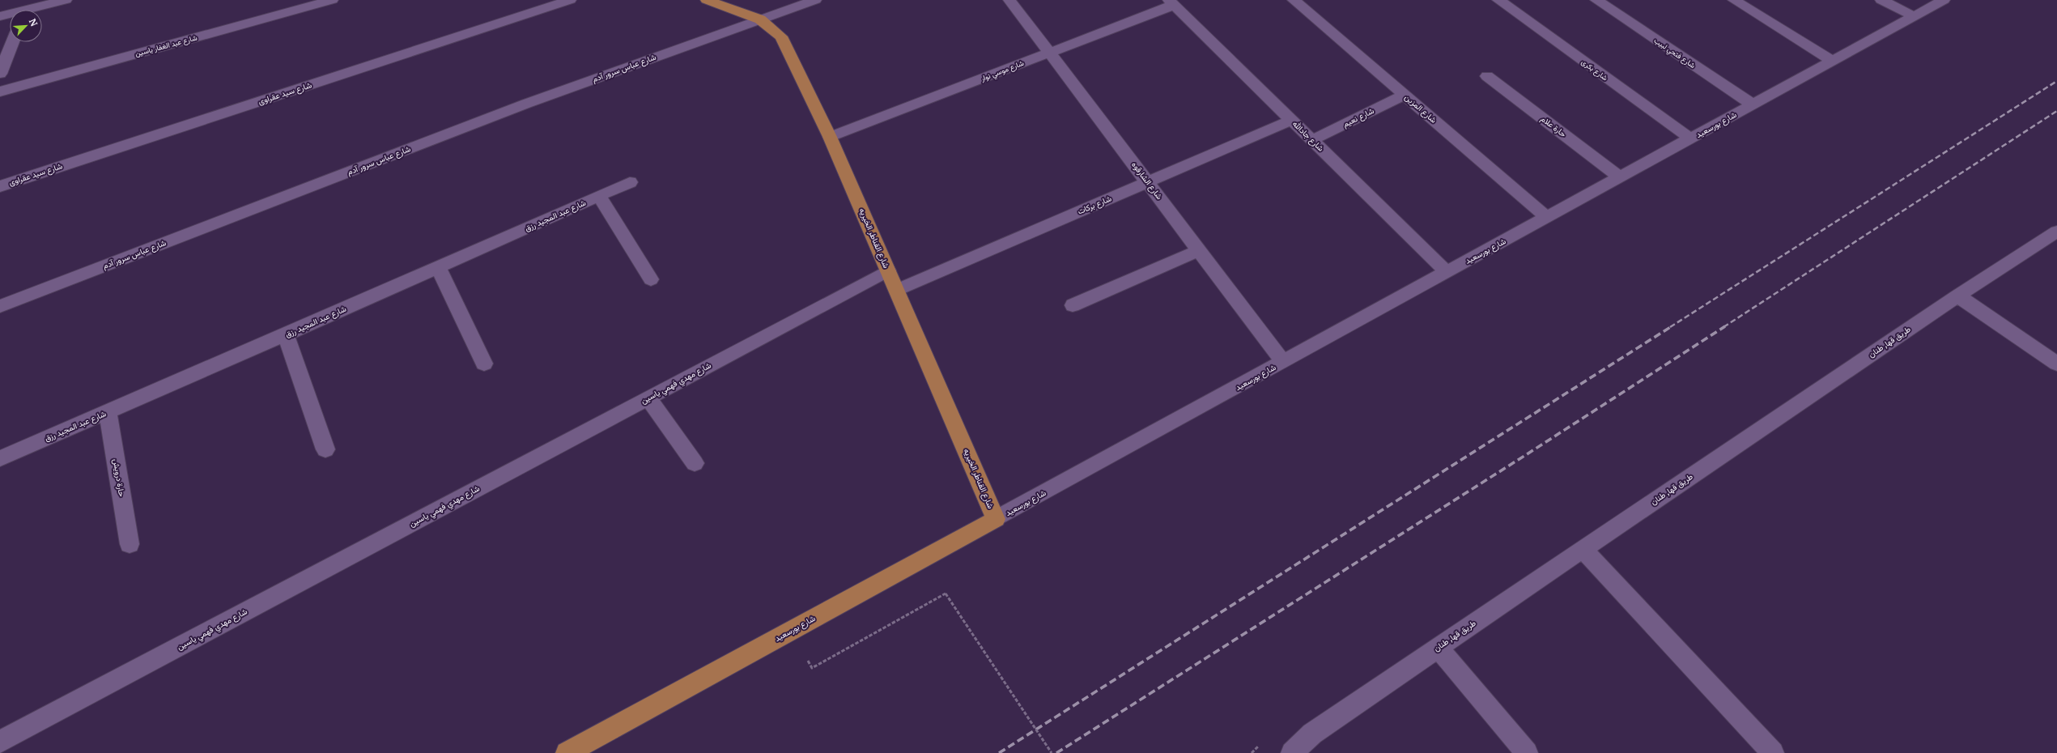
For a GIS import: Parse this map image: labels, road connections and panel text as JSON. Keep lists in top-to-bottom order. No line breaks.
{"streets":{"main road":["شارع بورسعيد","شارع القناطر الخيريه"],"street":["شارع عبد الغفار ياسين","شارع فتحي لبيب","شارع عباس سرور آدم","شارع بكرى","شارع موسي نوار","شارع سيد عقراوى","شارع المزين","شارع نعيم","حارة علام","شارع جادالله","شارع الشارقوه","شارع بركات","شارع عبد المجيد رزق","طريق قها, طنان","شارع مهدي فهمي ياسين","حارة درويش"]},"crossings":[["شارع فتحي لبيب","شارع بورسعيد"],["شارع عباس سرور آدم","شارع القناطر الخيريه"],["شارع بكرى","شارع بورسعيد"],["شارع موسي نوار","شارع جادالله"],["شارع موسي نوار","شارع الشارقوه"],["شارع موسي نوار","شارع القناطر الخيريه"],["شارع المزين","شارع نعيم"],["شارع المزين","شارع بورسعيد"],["شارع نعيم","شارع جادالله"],["شارع بورسعيد","حارة علام"],["شارع بورسعيد","شارع جادالله"],["شارع بورسعيد","شارع الشارقوه"],["شارع بورسعيد","شارع القناطر الخيريه"],["شارع جادالله","شارع بركات"],["شارع الشارقوه","شارع بركات"],["شارع بركات","شارع القناطر الخيريه"],["شارع عبد المجيد رزق","حارة درويش"],["شارع القناطر الخيريه","شارع مهدي فهمي ياسين"]],"north":"top right"}
